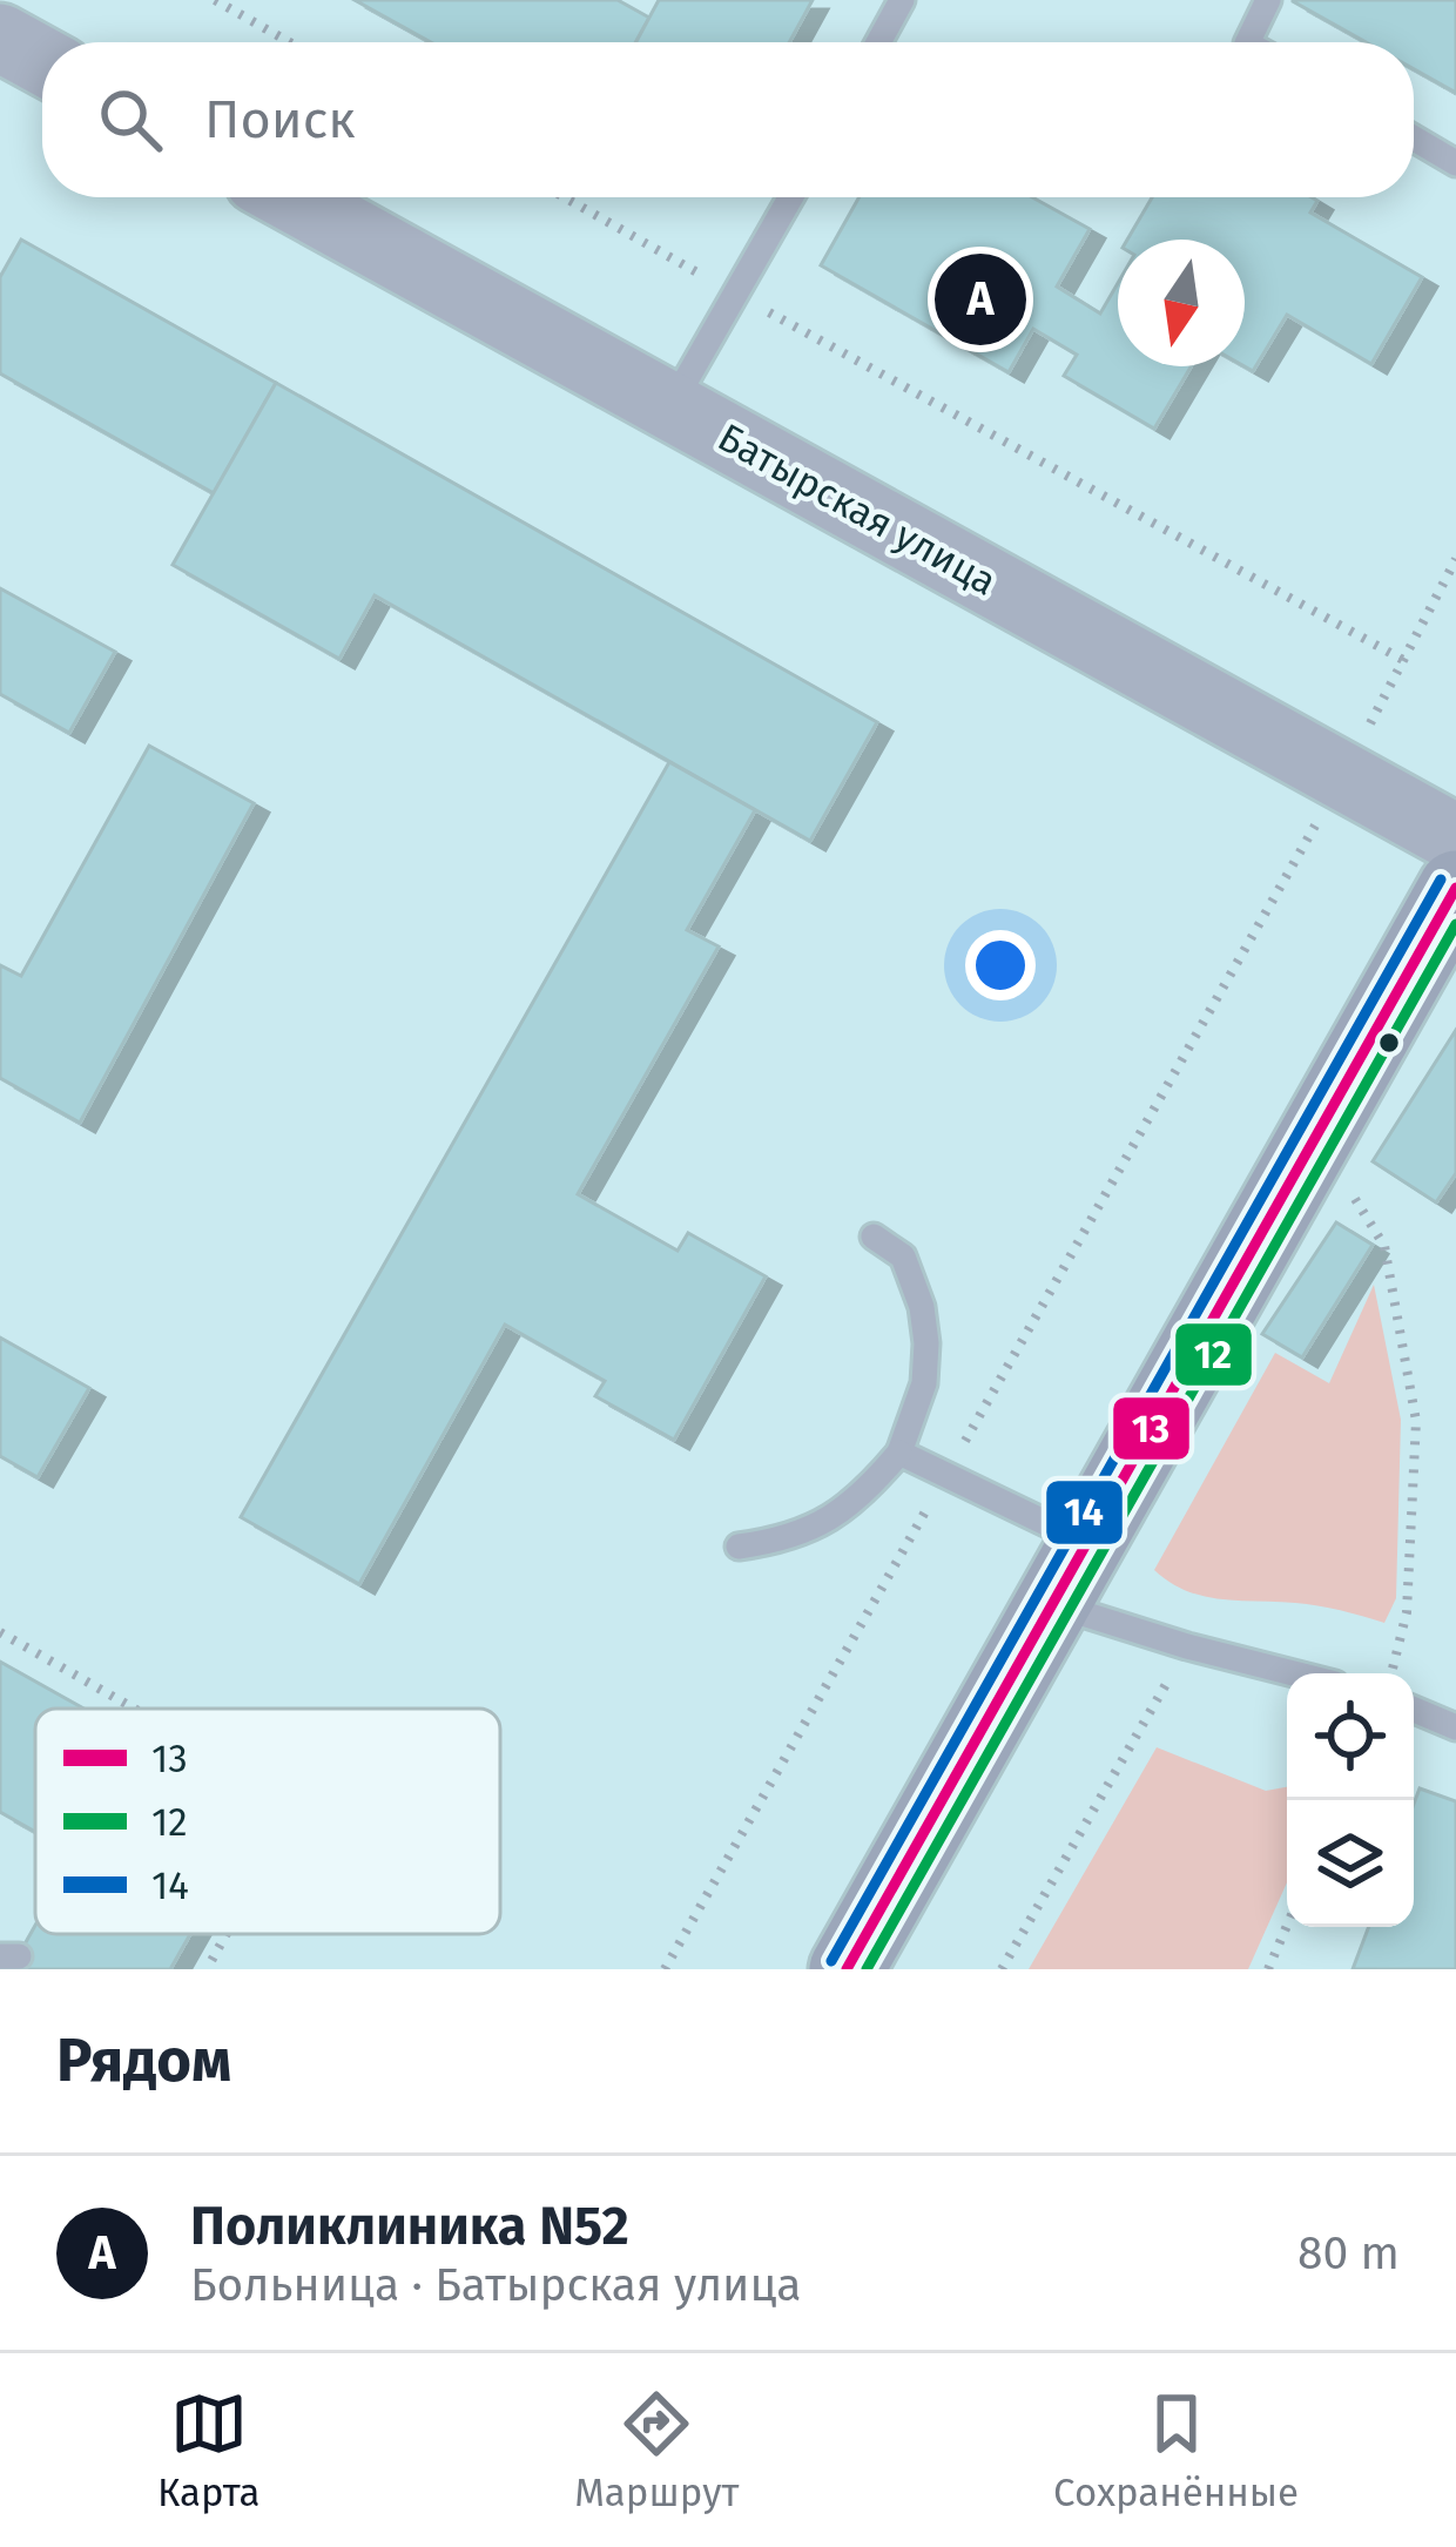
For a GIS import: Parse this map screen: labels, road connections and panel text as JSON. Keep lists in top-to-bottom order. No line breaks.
{"streets":{"street":["Батырская улица"]},"lines":["transit line 14","transit line 13","transit line 12"],"legend":["13","12","14"],"north":"bottom","page":{"search":"Поиск","pins":"A","heading":"Рядом","list":[{"mark":"A","name":"Поликлиника N52","note":"Больница · Батырская улица","value":"80 m"}],"nav":["Карта","Маршрут","Сохранённые"]}}
